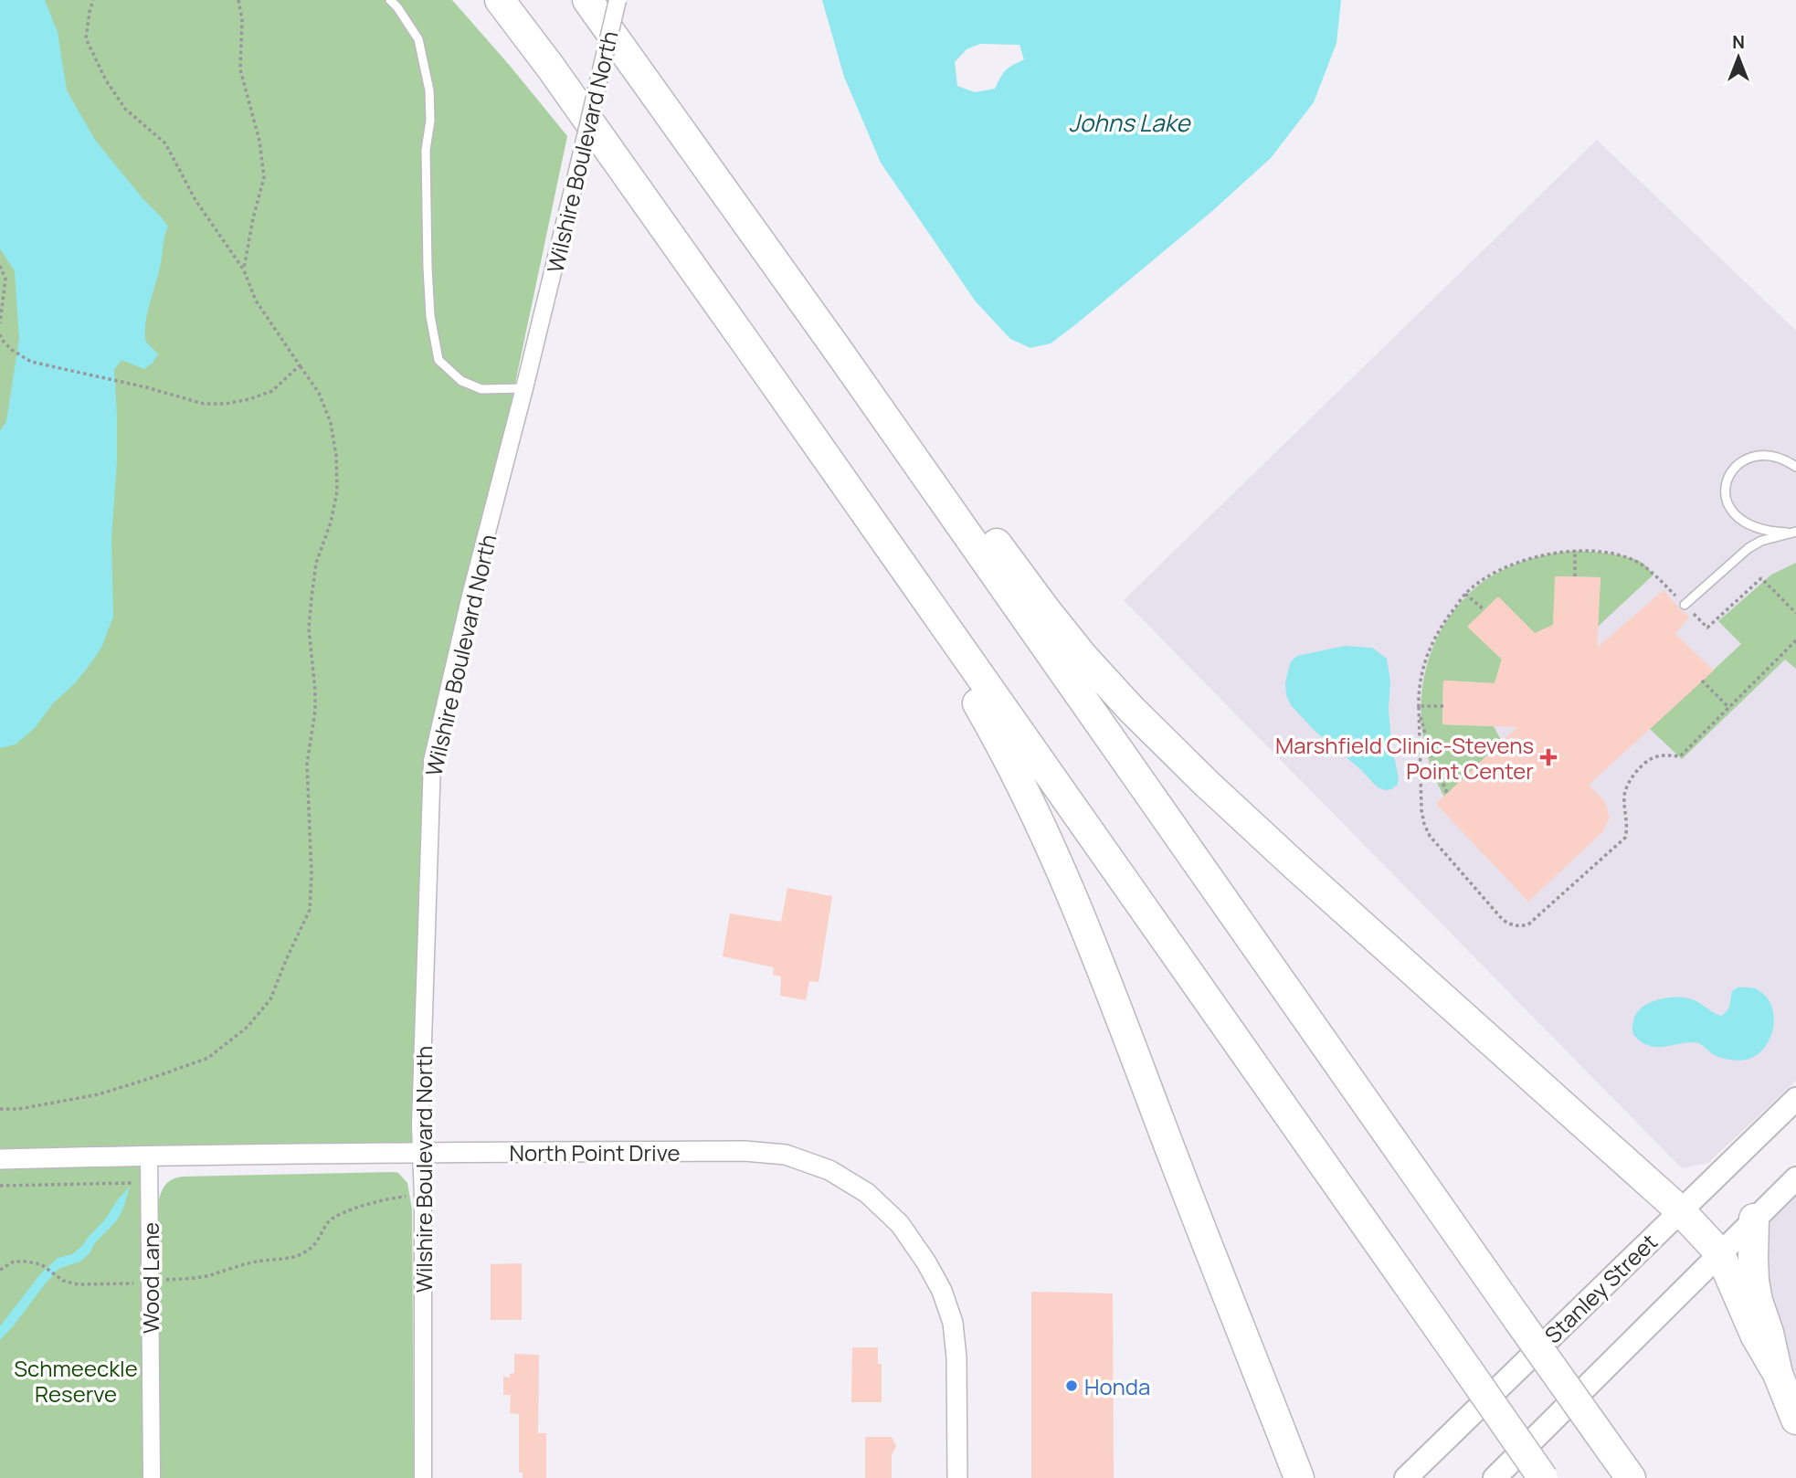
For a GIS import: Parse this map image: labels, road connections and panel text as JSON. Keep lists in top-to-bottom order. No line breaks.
{"streets":{"main road":["Stanley Street"],"street":["Wilshire Boulevard North","North Point Drive","Wood Lane"]},"crossings":[["Wilshire Boulevard North","North Point Drive"],["North Point Drive","Wood Lane"]],"water":["Johns Lake"],"parks":["Schmeeckle Reserve"],"places":{"health":["Marshfield Clinic-Stevens Point Center"],"other":["Honda"]},"north":"top"}
